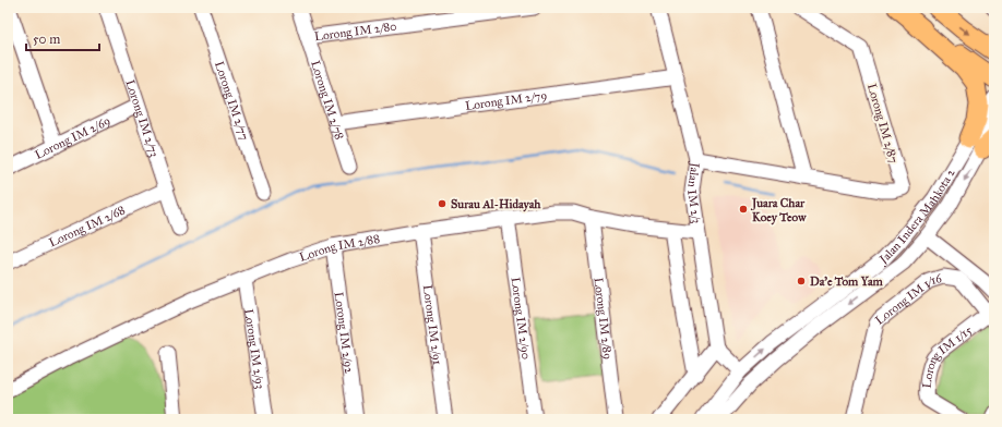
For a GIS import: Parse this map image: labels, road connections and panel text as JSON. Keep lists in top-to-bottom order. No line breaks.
{"streets":{"street":["Lorong IM 2/80","Lorong IM 2/77","Lorong IM 2/78","Lorong IM 2/79","Lorong IM 2/73","Lorong IM 2/87","Lorong IM 2/69","Jalan IM 2/3","Jalan Indera Mahkota 2","Lorong IM 2/68","Lorong IM 2/88","Lorong IM 1/16","Lorong IM 2/90","Lorong IM 2/89","Lorong IM 2/91","Lorong IM 2/92","Lorong IM 2/93","Lorong IM 1/15"]},"crossings":[["Lorong IM 2/80","Lorong IM 2/78"],["Lorong IM 2/78","Lorong IM 2/79"],["Lorong IM 2/79","Jalan IM 2/3"],["Lorong IM 2/73","Lorong IM 2/69"],["Lorong IM 2/73","Lorong IM 2/68"],["Jalan IM 2/3","Lorong IM 2/88"],["Lorong IM 2/88","Lorong IM 2/90"],["Lorong IM 2/88","Lorong IM 2/89"],["Lorong IM 2/88","Lorong IM 2/91"],["Lorong IM 2/88","Lorong IM 2/92"],["Lorong IM 2/88","Lorong IM 2/93"],["Lorong IM 1/16","Lorong IM 1/15"]],"places":["Surau Al-Hidayah","Juara Char Koey Teow","Da'e Tom Yam"],"scale_bar":"50 m"}
